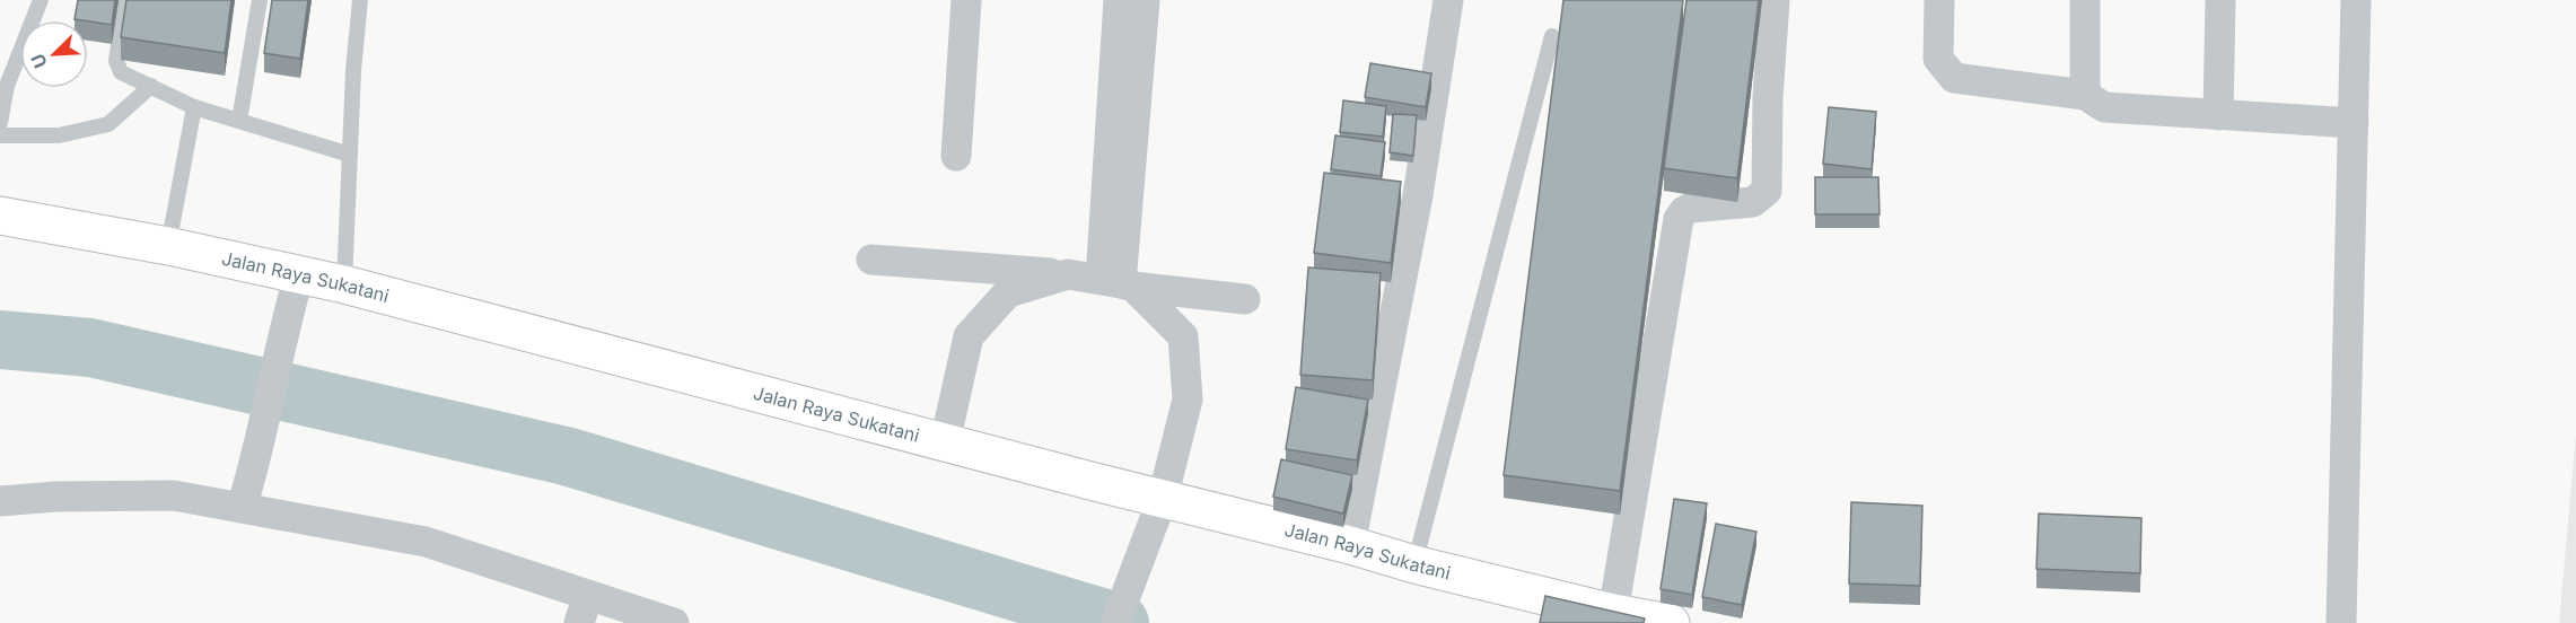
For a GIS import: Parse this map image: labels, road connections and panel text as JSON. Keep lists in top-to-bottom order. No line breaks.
{"streets":{"main road":["Jalan Raya Sukatani"]},"north":"bottom left"}
